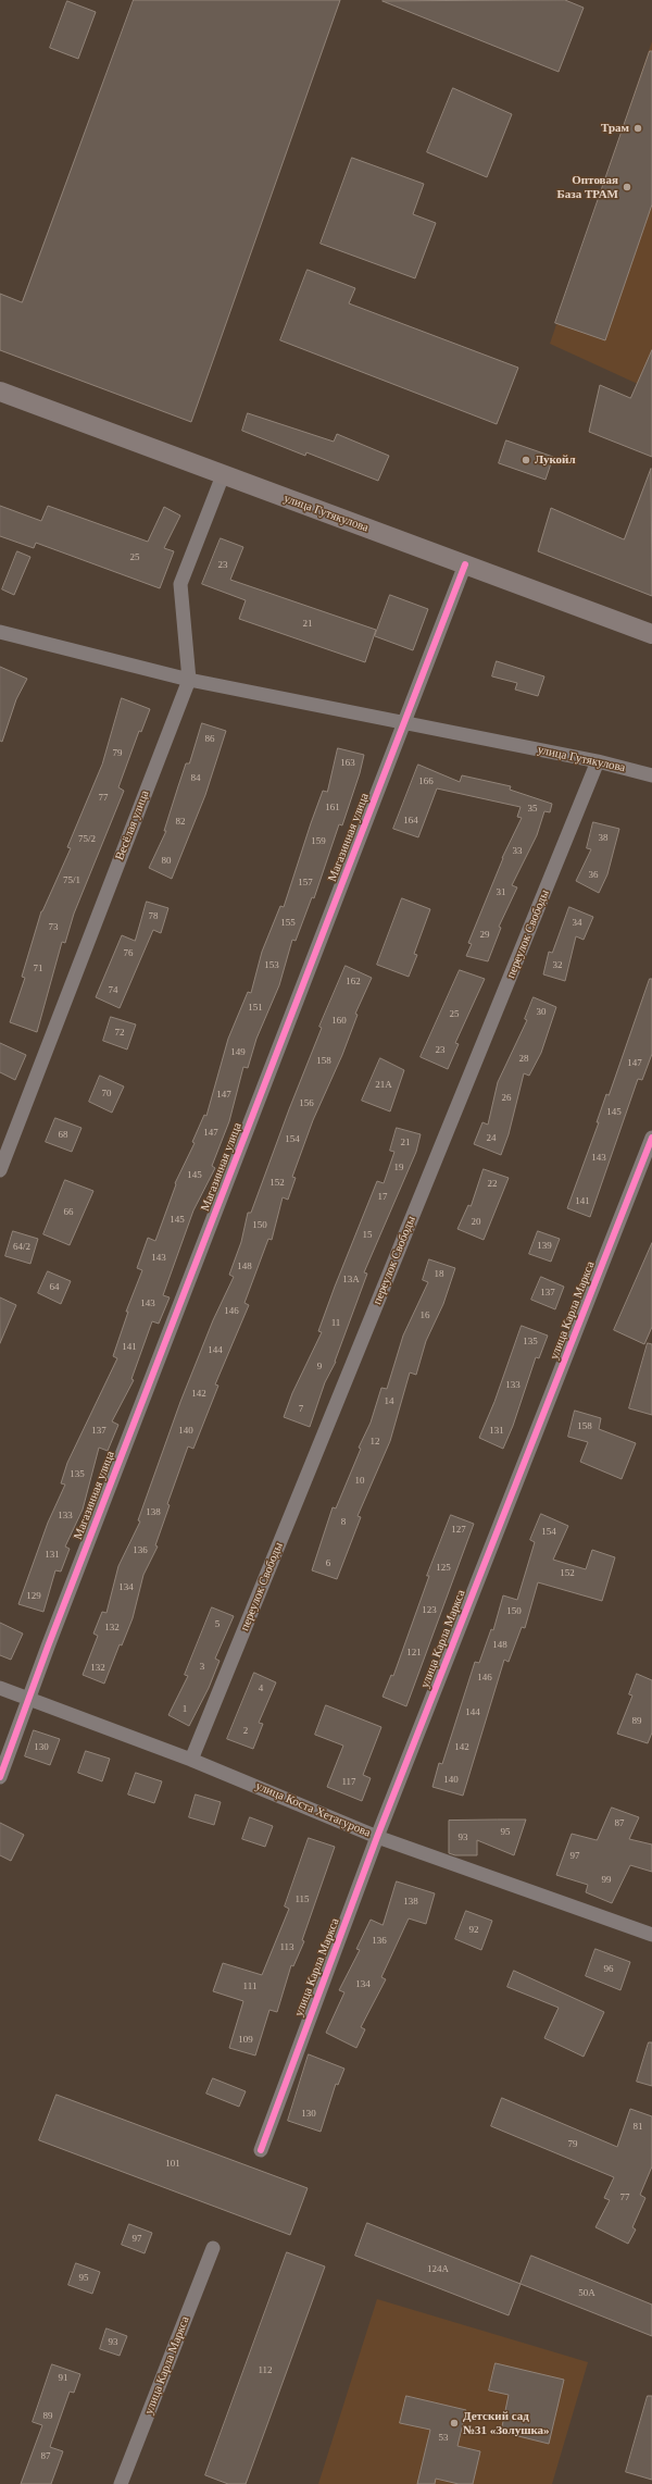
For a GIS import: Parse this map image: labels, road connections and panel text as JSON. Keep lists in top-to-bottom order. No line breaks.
{"streets":{"main road":["улица Гутякулова"],"street":["Весёлая улица","Магазинная улица","переулок Свободы","улица Карла Маркса","улица Коста Хетагурова"]},"crossings":[["улица Гутякулова","Весёлая улица"],["улица Гутякулова","Магазинная улица"],["улица Гутякулова","переулок Свободы"],["Магазинная улица","улица Коста Хетагурова"],["переулок Свободы","улица Коста Хетагурова"],["улица Карла Маркса","улица Коста Хетагурова"]],"places":["Трам","Оптовая База ТРАМ","Лукойл","Детский сад №31 «Золушка»"],"house_numbers":["25","23","21","86","79","163","84","166","77","161","35","164","82","38","75/2","159","33","80","36","75/1","157","31","78","155","34","73","29","76","153","32","71","162","74","151","30","25","160","72","23","149","28","158","147","21А","70","147","26","156","145","147","68","24","154","21","143","19","145","152","22","17","141","66","145","20","150","15","139","64/2","143","148","18","13А","64","137","143","146","16","11","135","141","144","9","133","142","14","7","158","137","140","131","12","135","10","138","133","8","127","154","136","131","6","125","152","134","129","123","150","5","132","148","121","3","132","146","4","1","144","89","2","130","142","140","117","87","95","93","97","99","115","138","92","136","113","96","134","111","109","130","81","79","101","77","97","124А","95","50А","93","112","91","89","53","87"]}
